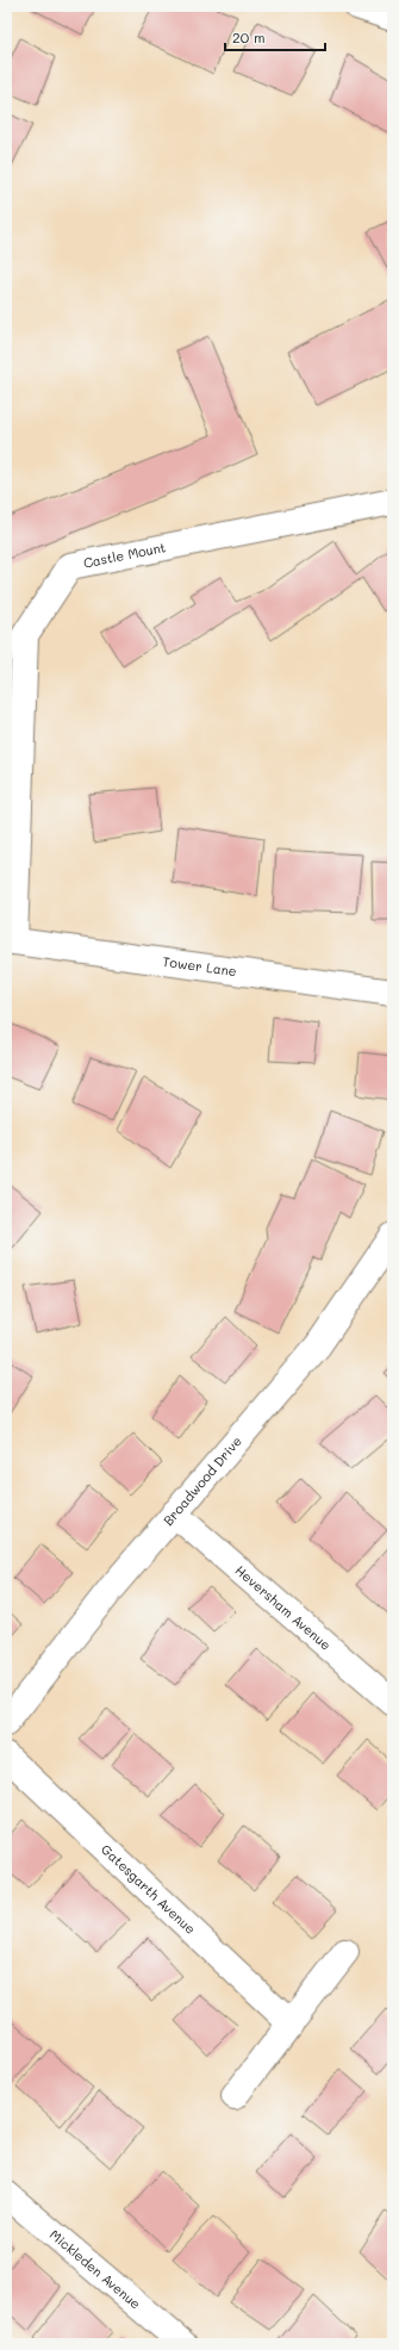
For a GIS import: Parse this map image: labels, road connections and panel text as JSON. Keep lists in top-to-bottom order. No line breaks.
{"streets":{"street":["Castle Mount","Tower Lane","Broadwood Drive","Heversham Avenue","Gatesgarth Avenue","Mickleden Avenue"]},"crossings":[["Castle Mount","Tower Lane"],["Broadwood Drive","Heversham Avenue"]],"scale_bar":"20 m"}
